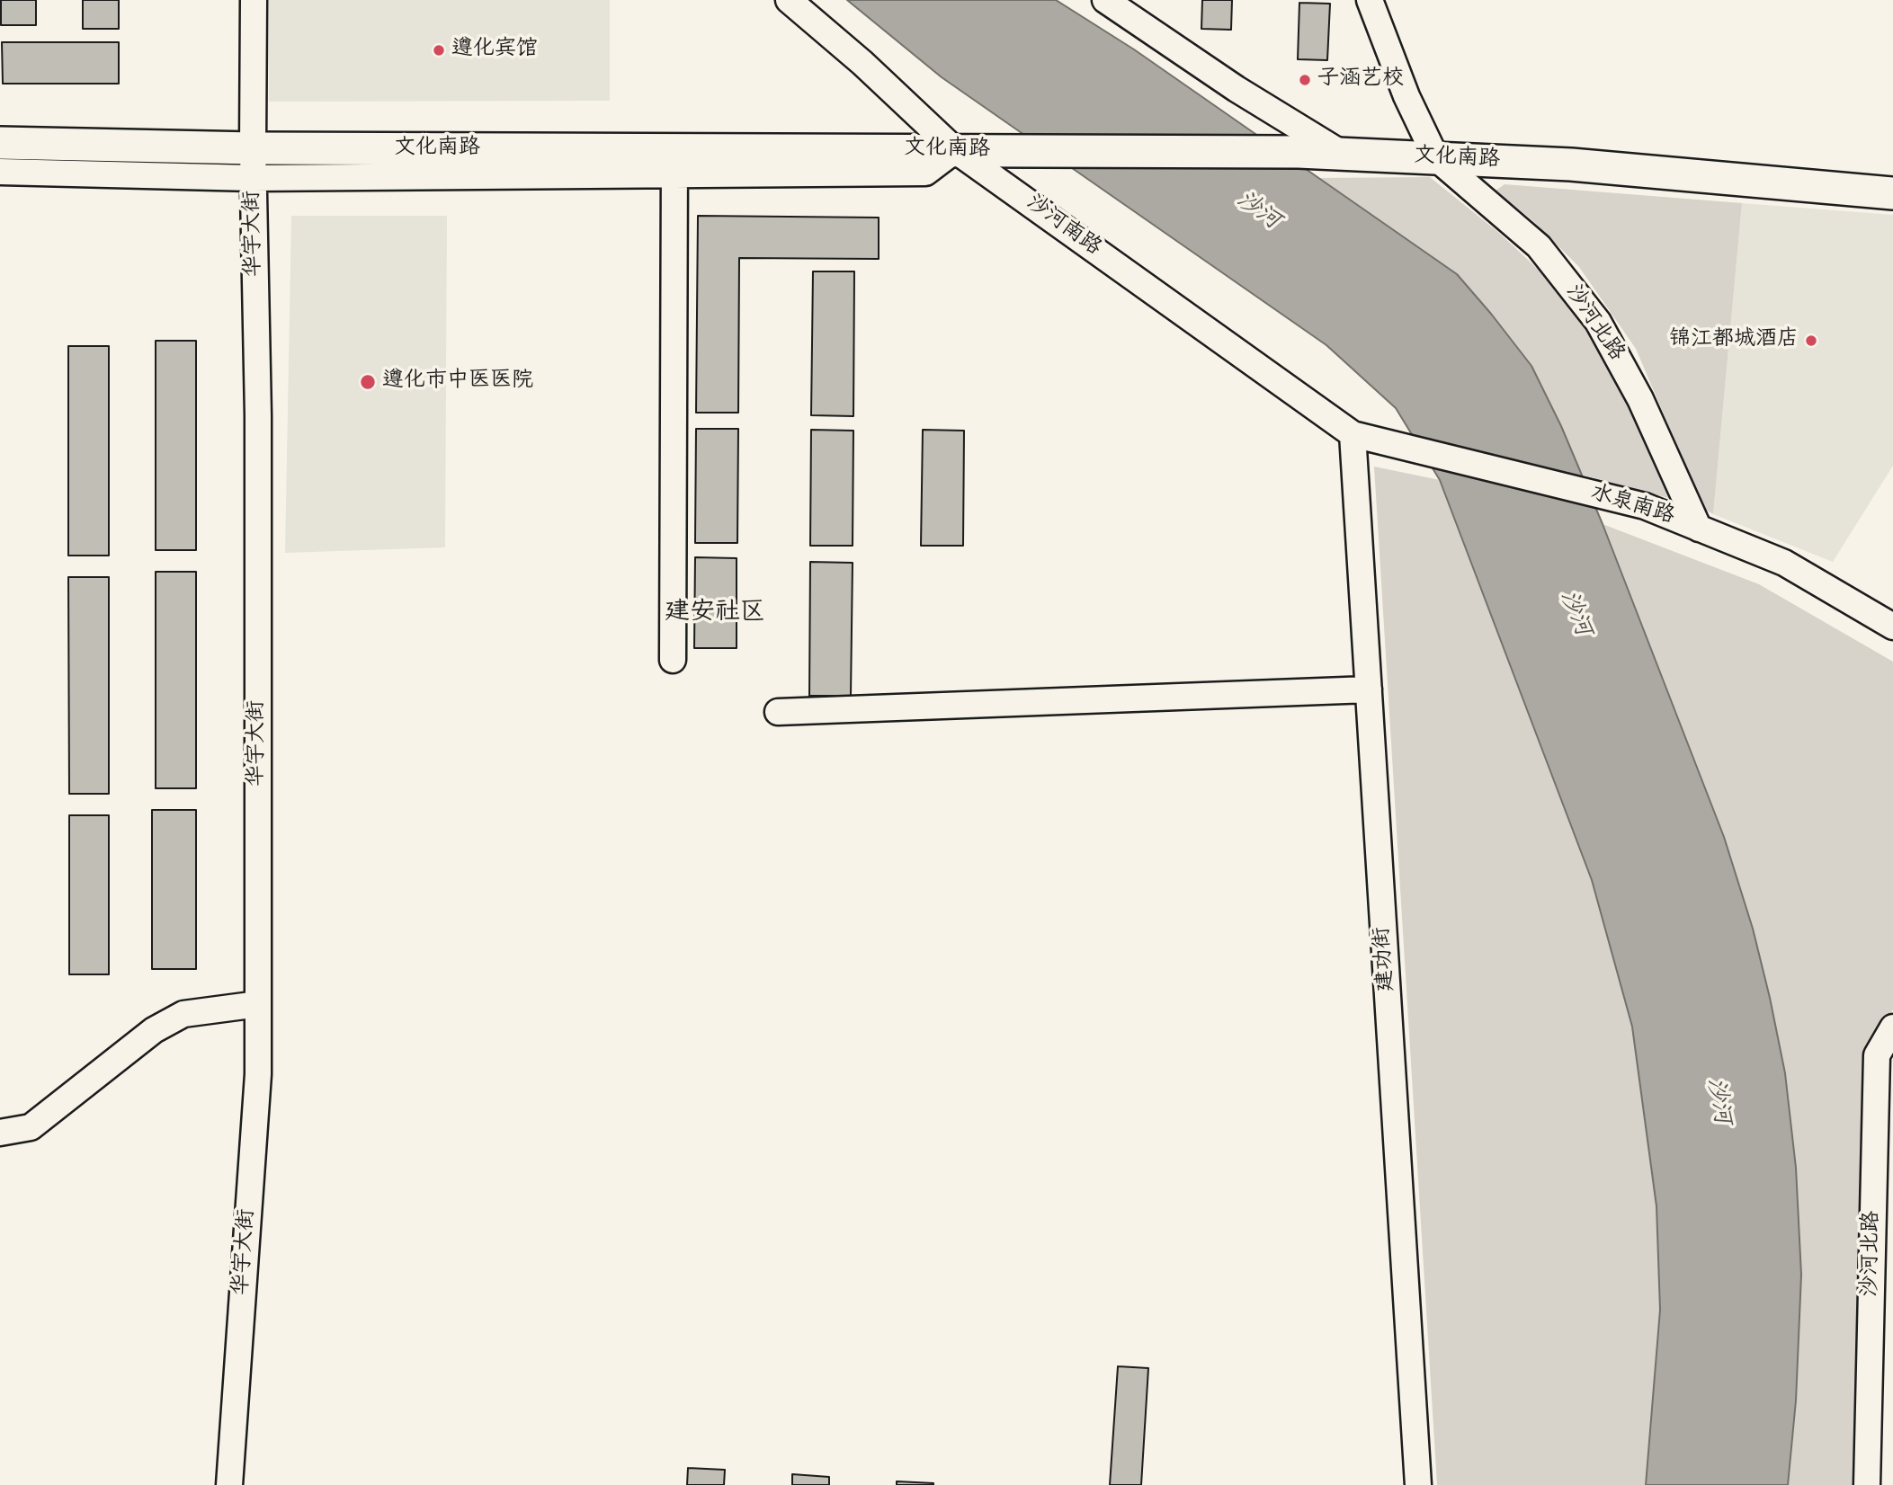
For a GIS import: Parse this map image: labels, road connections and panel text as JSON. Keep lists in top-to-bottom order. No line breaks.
{"streets":{"main road":["文化南路"],"street":["沙河南路","华宇大街","沙河北路","水泉南路","建功街"]},"crossings":[["文化南路","沙河南路"],["文化南路","华宇大街"],["文化南路","沙河北路"],["沙河南路","水泉南路"],["沙河南路","建功街"],["沙河北路","水泉南路"],["水泉南路","建功街"]],"districts":["建安社区"],"water":["沙河"],"places":["遵化宾馆","子涵艺校","锦江都城酒店","遵化市中医医院"]}
